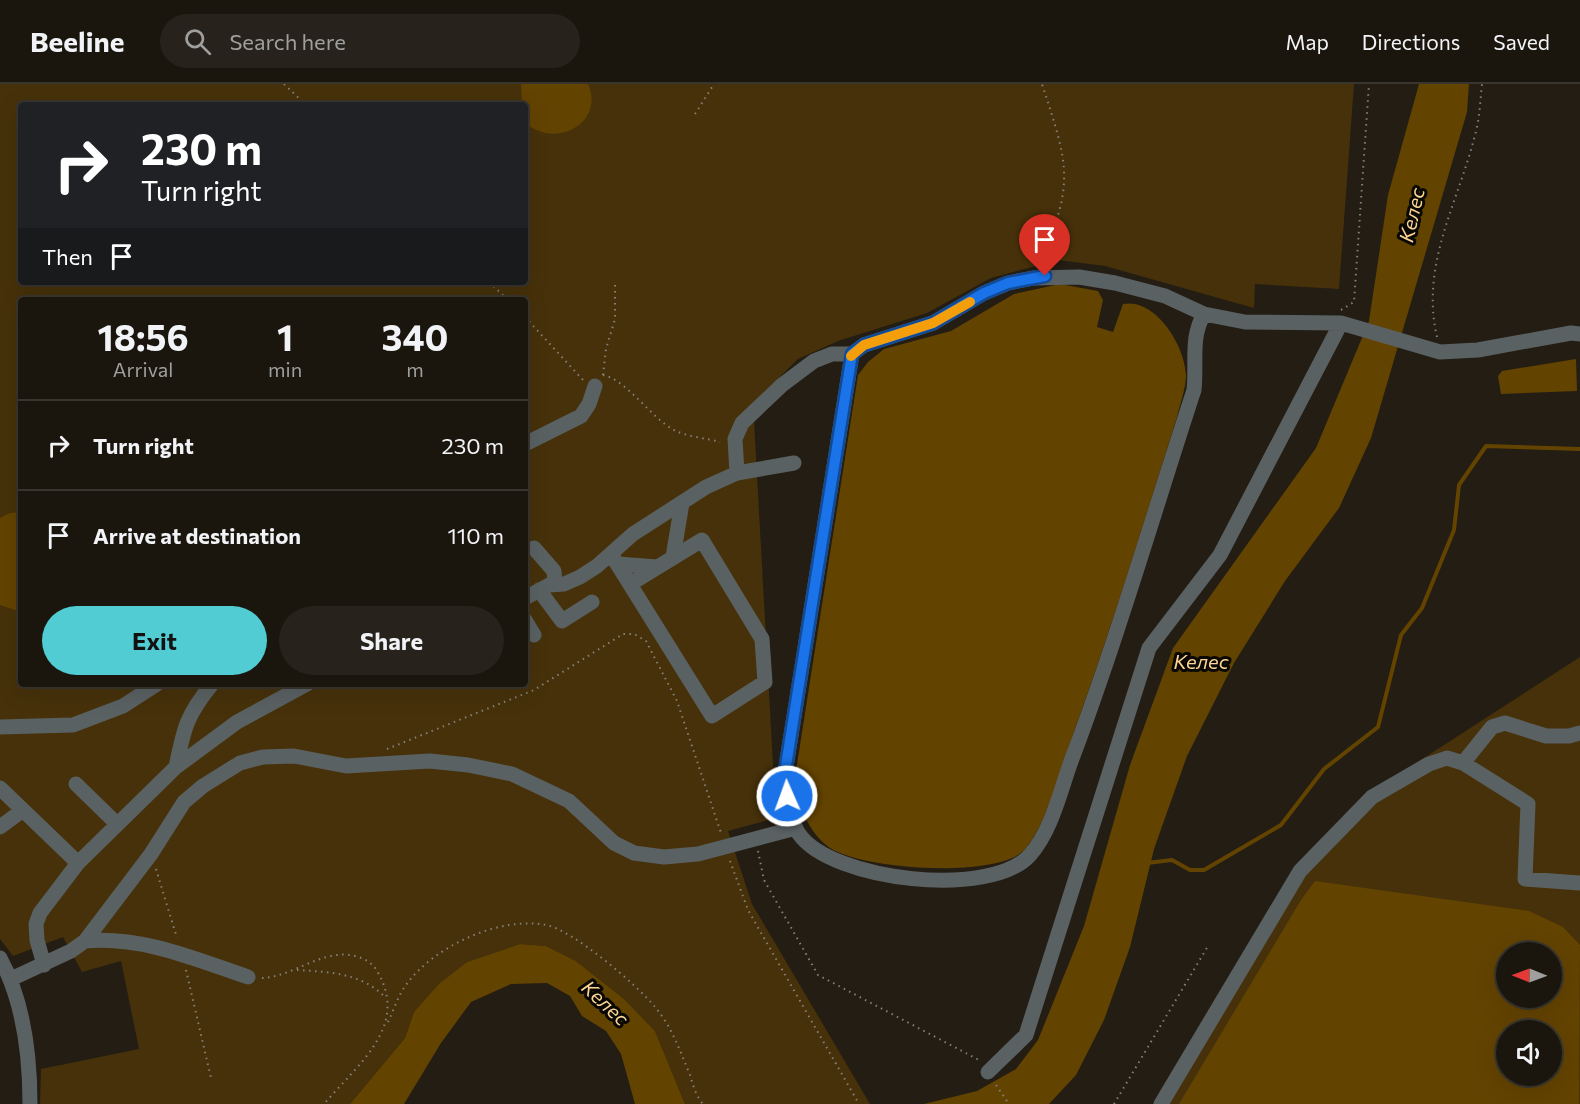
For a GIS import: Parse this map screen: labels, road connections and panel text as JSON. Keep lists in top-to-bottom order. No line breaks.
{"water":["Келес"],"north":"left","page":{"header":"Beeline","search":"Search here","nav":["Map","Directions","Saved"],"turn":["230 m","Turn right"],"then":"Then","eta":["18:56","Arrival","1","min","340","m"],"list":[{"name":"Turn right","value":"230 m"},{"name":"Arrive at destination","value":"110 m"}],"buttons":["Exit","Share"]}}
